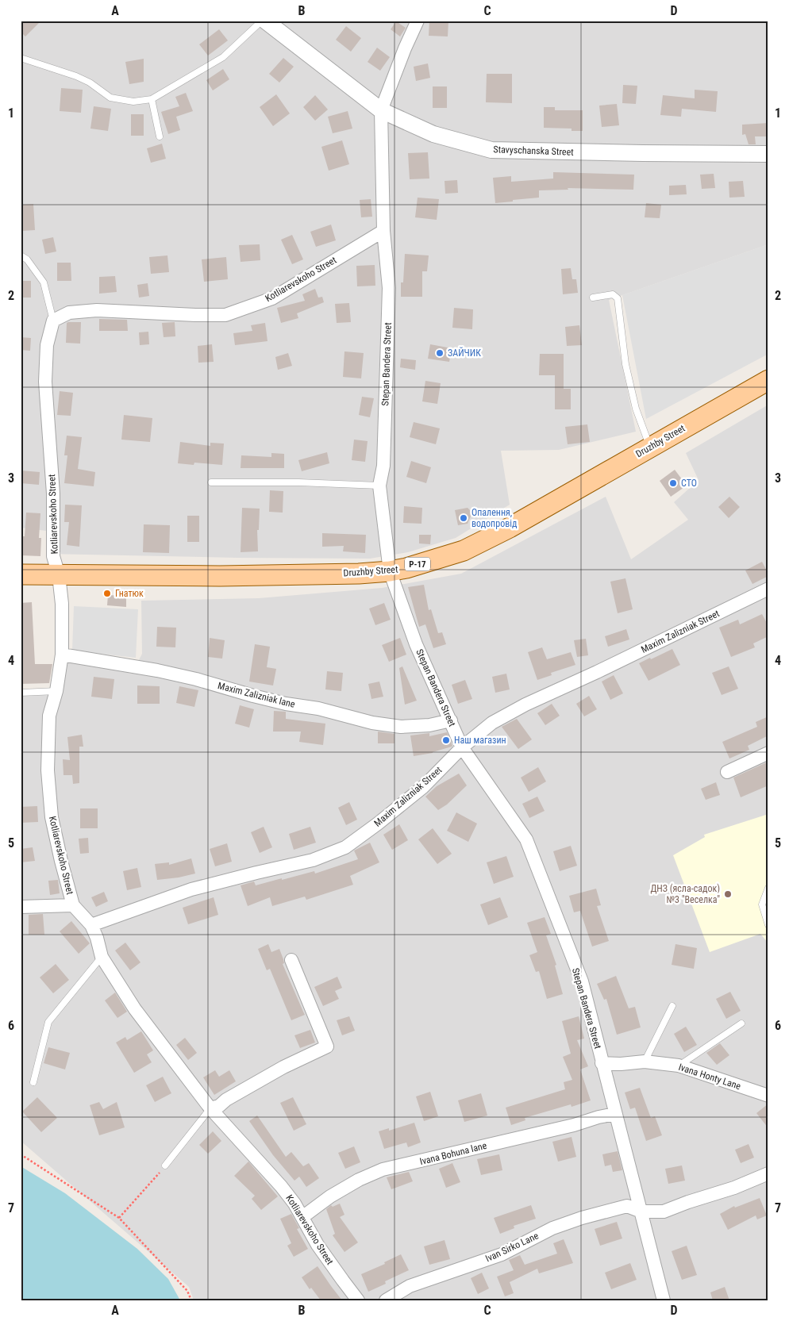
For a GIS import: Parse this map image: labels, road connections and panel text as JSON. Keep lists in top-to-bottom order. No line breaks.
{"streets":{"main road":["Druzhby Street","Р-17"],"street":["Stavyschanska Street","Kotliarevskoho Street","Stepan Bandera Street","Maxim Zalizniak Street","Maxim Zalizniak lane","Ivana Honty Lane","Ivana Bohuna lane","Ivan Sirko Lane"]},"crossings":[["Stavyschanska Street","Stepan Bandera Street"],["Kotliarevskoho Street","Stepan Bandera Street"],["Kotliarevskoho Street","Druzhby Street"],["Kotliarevskoho Street","Maxim Zalizniak Street"],["Kotliarevskoho Street","Maxim Zalizniak lane"],["Kotliarevskoho Street","Ivana Bohuna lane"],["Stepan Bandera Street","Druzhby Street"],["Stepan Bandera Street","Maxim Zalizniak Street"],["Stepan Bandera Street","Maxim Zalizniak lane"],["Stepan Bandera Street","Ivana Honty Lane"],["Stepan Bandera Street","Ivana Bohuna lane"],["Stepan Bandera Street","Ivan Sirko Lane"]],"places":["ЗАЙЧИК","СТО","Опалення, водопровід","Гнатюк","Наш магазин","ДНЗ (ясла-садок) №3 \"Веселка\""],"grid":{"columns":["A","B","C","D"],"rows":["1","2","3","4","5","6","7"]}}
